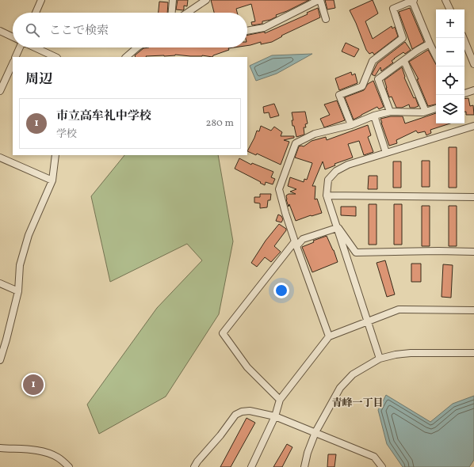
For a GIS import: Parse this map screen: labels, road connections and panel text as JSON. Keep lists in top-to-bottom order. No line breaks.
{"districts":["青峰一丁目"],"page":{"map_buttons":["+","−"],"search":"ここで検索","heading":"周辺","list":[{"mark":"1","name":"市立高牟礼中学校","note":"学校","value":"280 m"}],"pins":"1"}}
